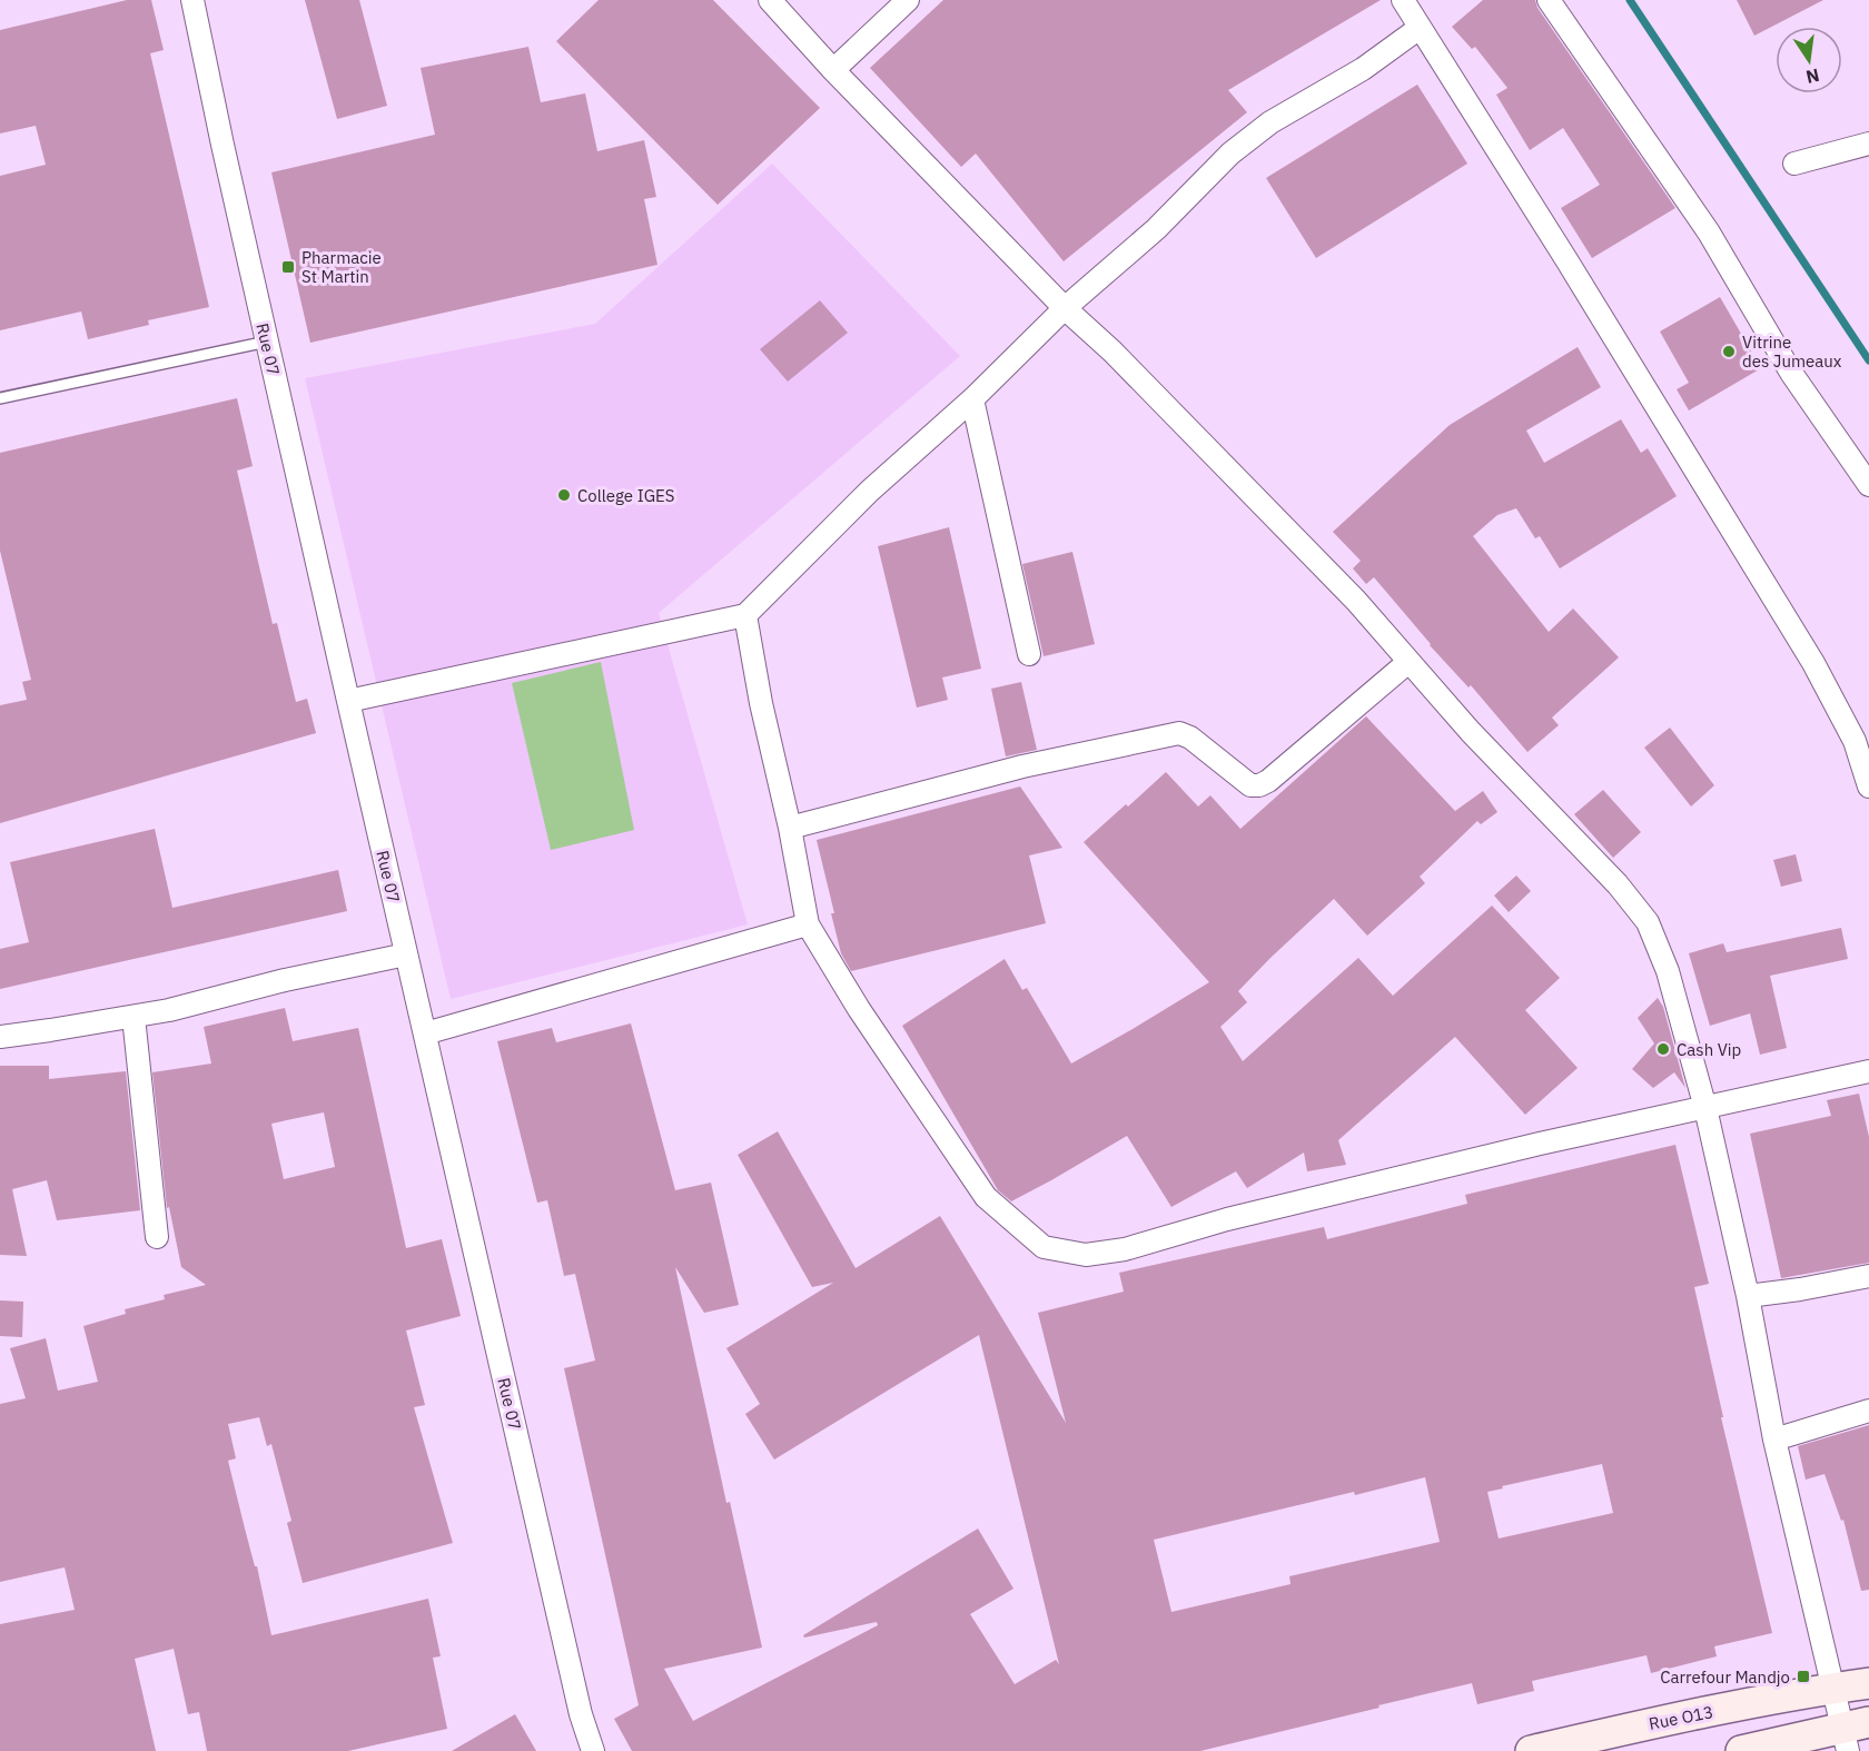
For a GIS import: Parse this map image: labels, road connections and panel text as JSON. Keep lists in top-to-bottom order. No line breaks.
{"streets":{"main road":["Rue O13"],"street":["Rue 07"]},"places":{"transit":["Pharmacie St Martin","Carrefour Mandjo"],"other":["Vitrine des Jumeaux","College IGES","Cash Vip"]},"north":"bottom"}
